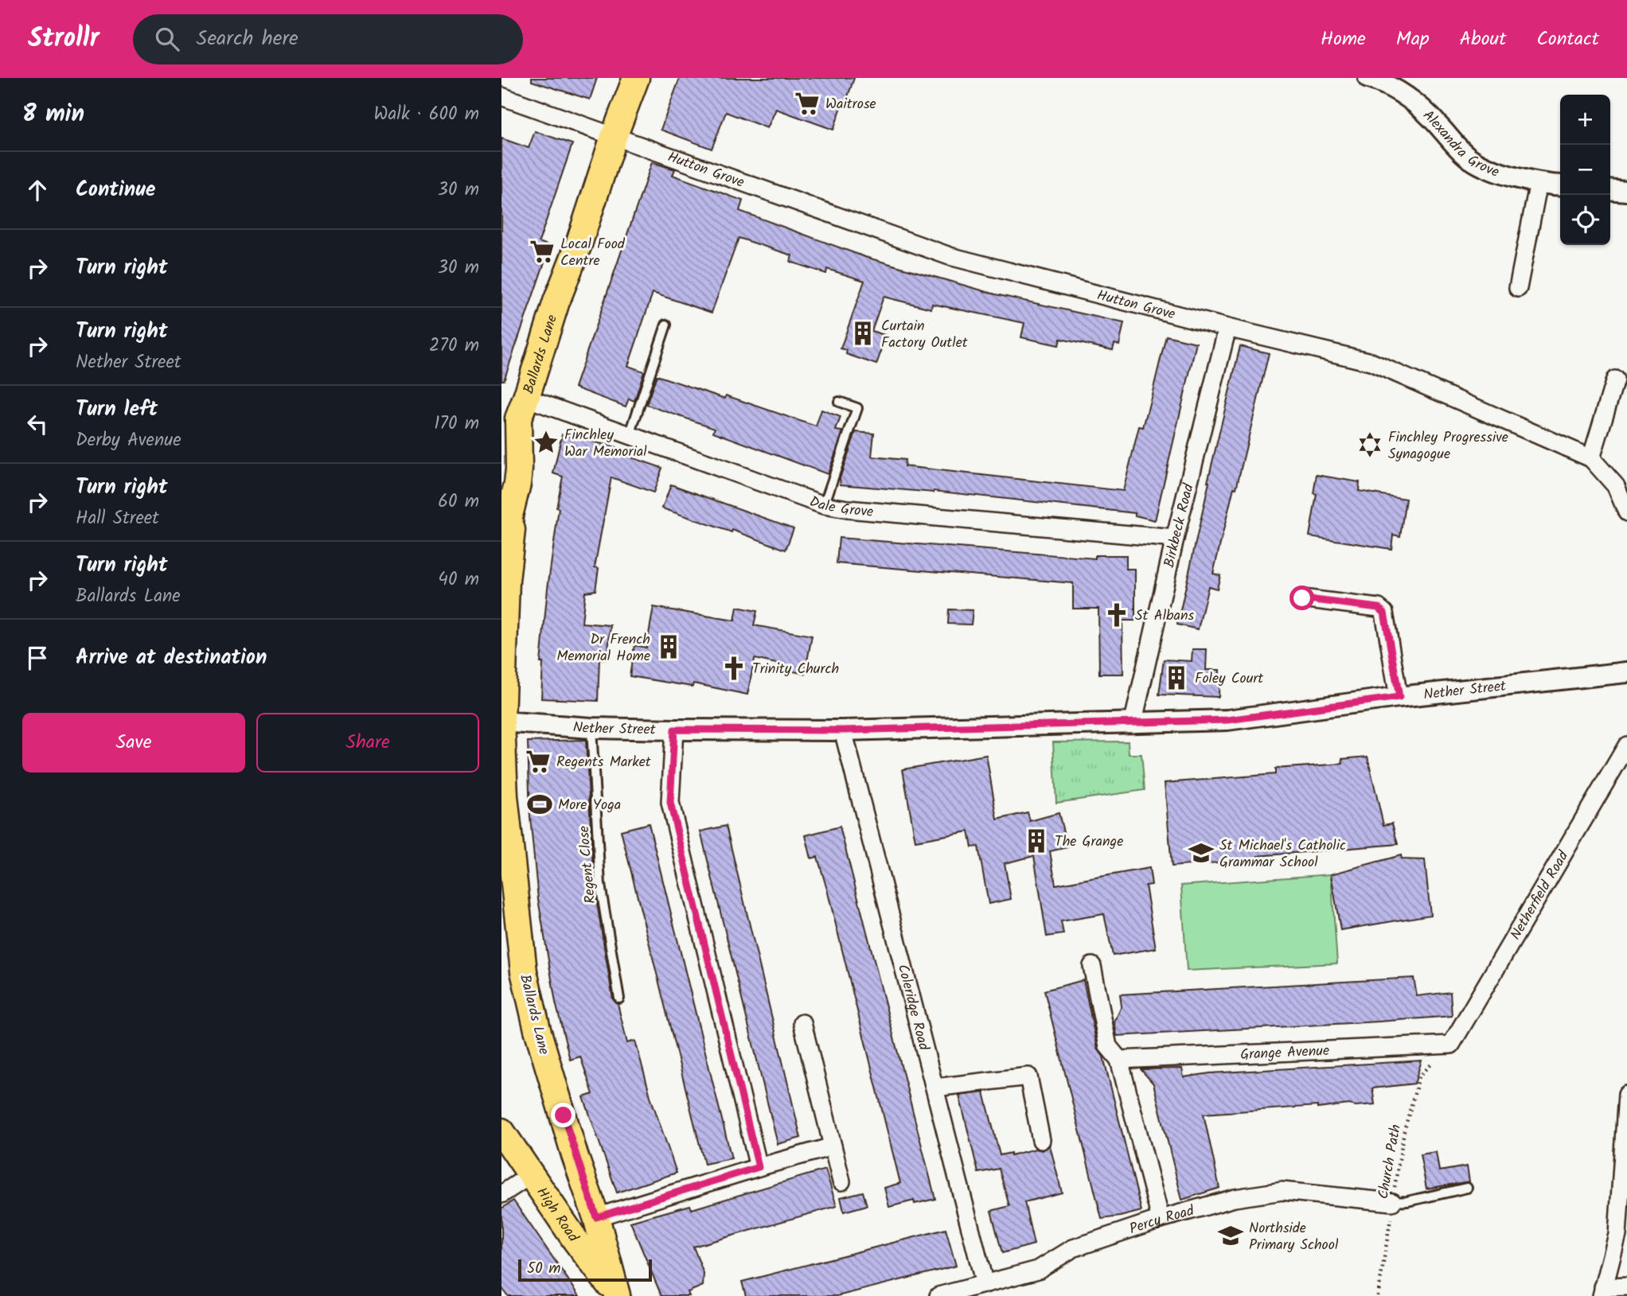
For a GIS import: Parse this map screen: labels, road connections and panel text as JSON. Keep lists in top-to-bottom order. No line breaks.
{"streets":{"main road":["Ballards Lane","High Road"],"street":["Alexandra Grove","Hutton Grove","Dale Grove","Birkbeck Road","Nether Street","Netherfield Road","Coleridge Road","Grange Avenue","Percy Road"],"lane":["Regent Close"],"path":["Church Path"]},"crossings":[["Hutton Grove","Ballards Lane"],["Hutton Grove","Birkbeck Road"],["Ballards Lane","Dale Grove"],["Ballards Lane","Nether Street"],["Ballards Lane","High Road"],["Dale Grove","Birkbeck Road"],["Birkbeck Road","Nether Street"],["Nether Street","Regent Close"],["Nether Street","Coleridge Road"],["Netherfield Road","Grange Avenue"],["Netherfield Road","Church Path"],["Coleridge Road","Percy Road"],["Grange Avenue","Church Path"],["Church Path","Percy Road"]],"places":{"supermarket":["Waitrose","Local Food Centre","Regents Market"],"building":["Curtain Factory Outlet","Dr French Memorial Home","Foley Court","The Grange"],"place":["Finchley War Memorial"],"synagogue":["Finchley Progressive Synagogue"],"church":["St Albans","Trinity Church"],"sports":["More Yoga"],"school or university":["St Michael's Catholic Grammar School","Northside Primary School"]},"scale_bar":"50 m","page":{"header":"Strollr","search":"Search here","nav":["Home","Map","About","Contact"],"heading":["8 min","Walk · 600 m"],"map_buttons":["+","−"],"list":[["Continue","30 m"],["Turn right","30 m"],["Turn right","Nether Street","270 m"],["Turn left","Derby Avenue","170 m"],["Turn right","Hall Street","60 m"],["Turn right","Ballards Lane","40 m"],"Arrive at destination"],"buttons":["Save","Share"],"scale":"50 m"}}
